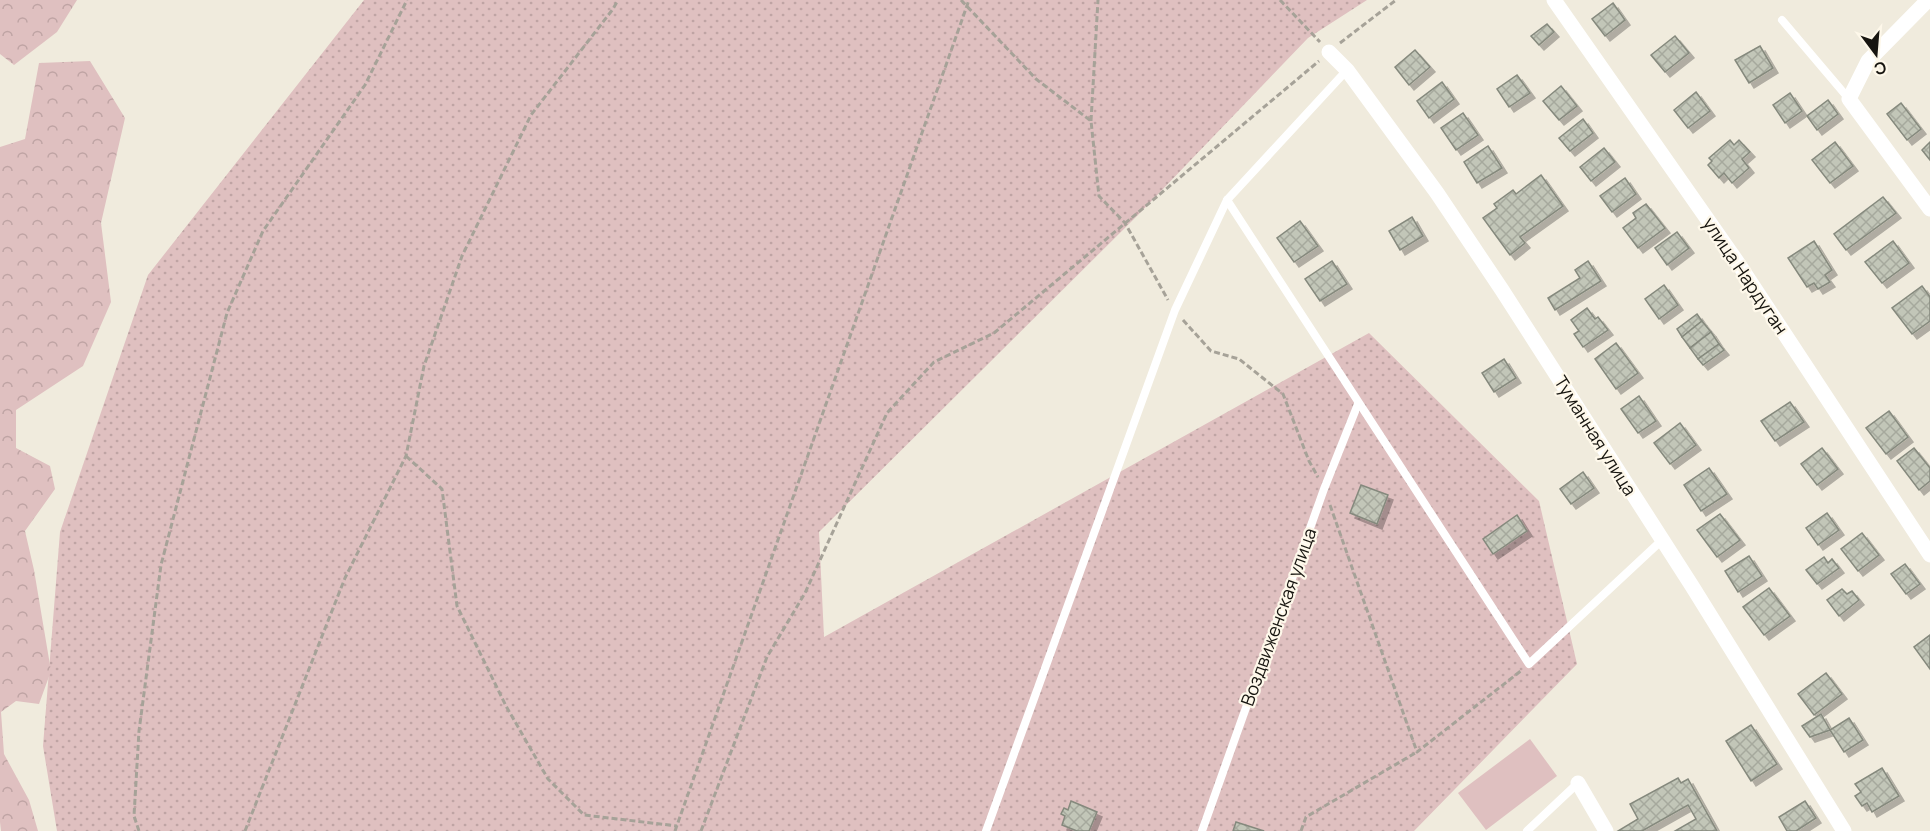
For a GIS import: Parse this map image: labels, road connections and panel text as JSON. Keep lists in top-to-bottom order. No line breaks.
{"streets":{"street":["улица Нардуган","Туманная улица"],"lane":["Воздвиженская улица"]},"north":"bottom"}
